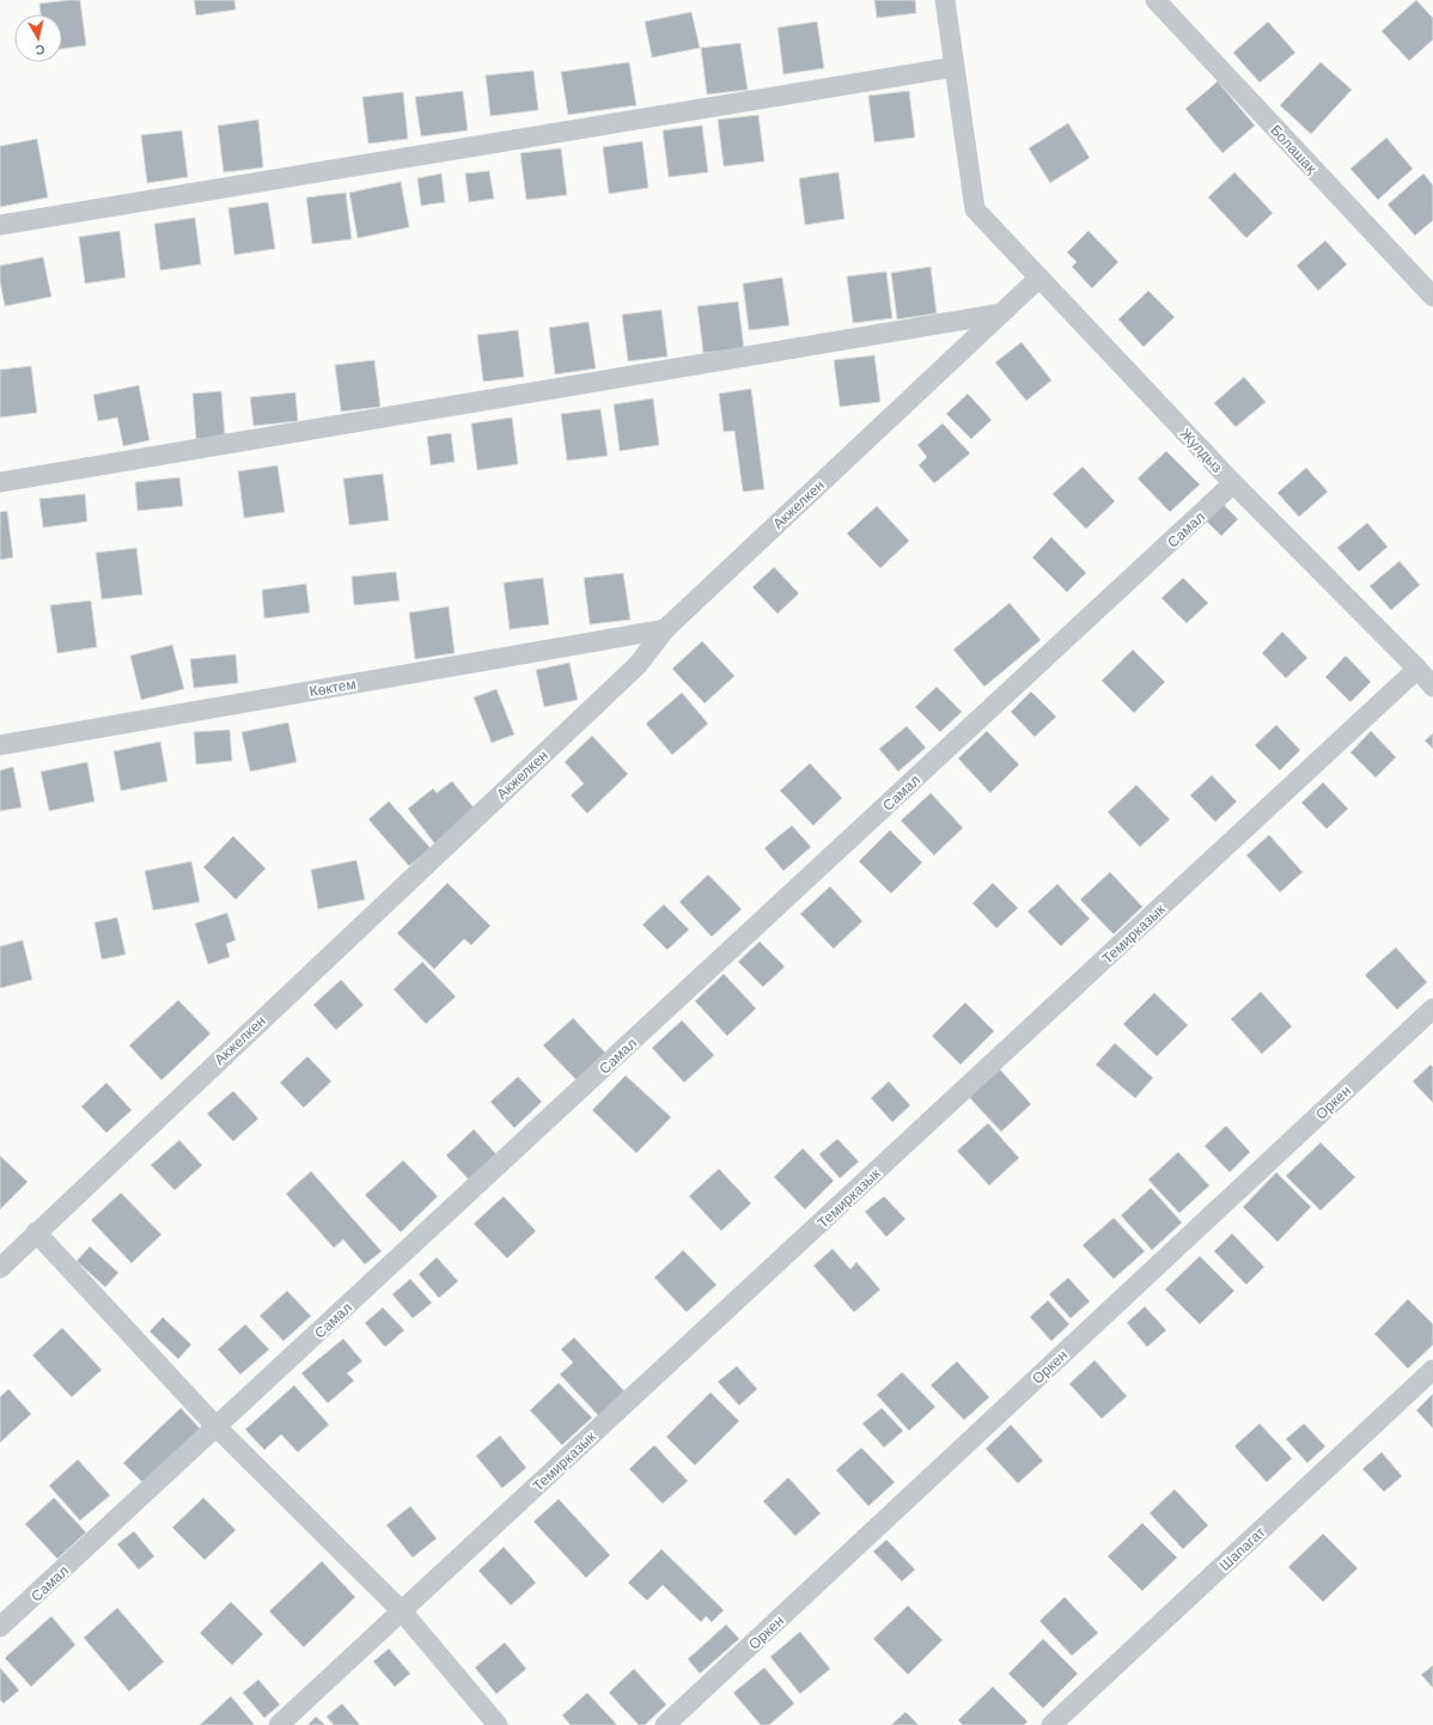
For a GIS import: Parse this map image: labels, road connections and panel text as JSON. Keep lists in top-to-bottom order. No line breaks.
{"streets":{"street":["Болашақ","Жулдыз","Акжелкен","Самал","Көктем","Темирказык","Оркен","Шапагат"]},"crossings":[["Жулдыз","Акжелкен"],["Жулдыз","Самал"],["Жулдыз","Темирказык"],["Акжелкен","Көктем"]],"north":"bottom"}
